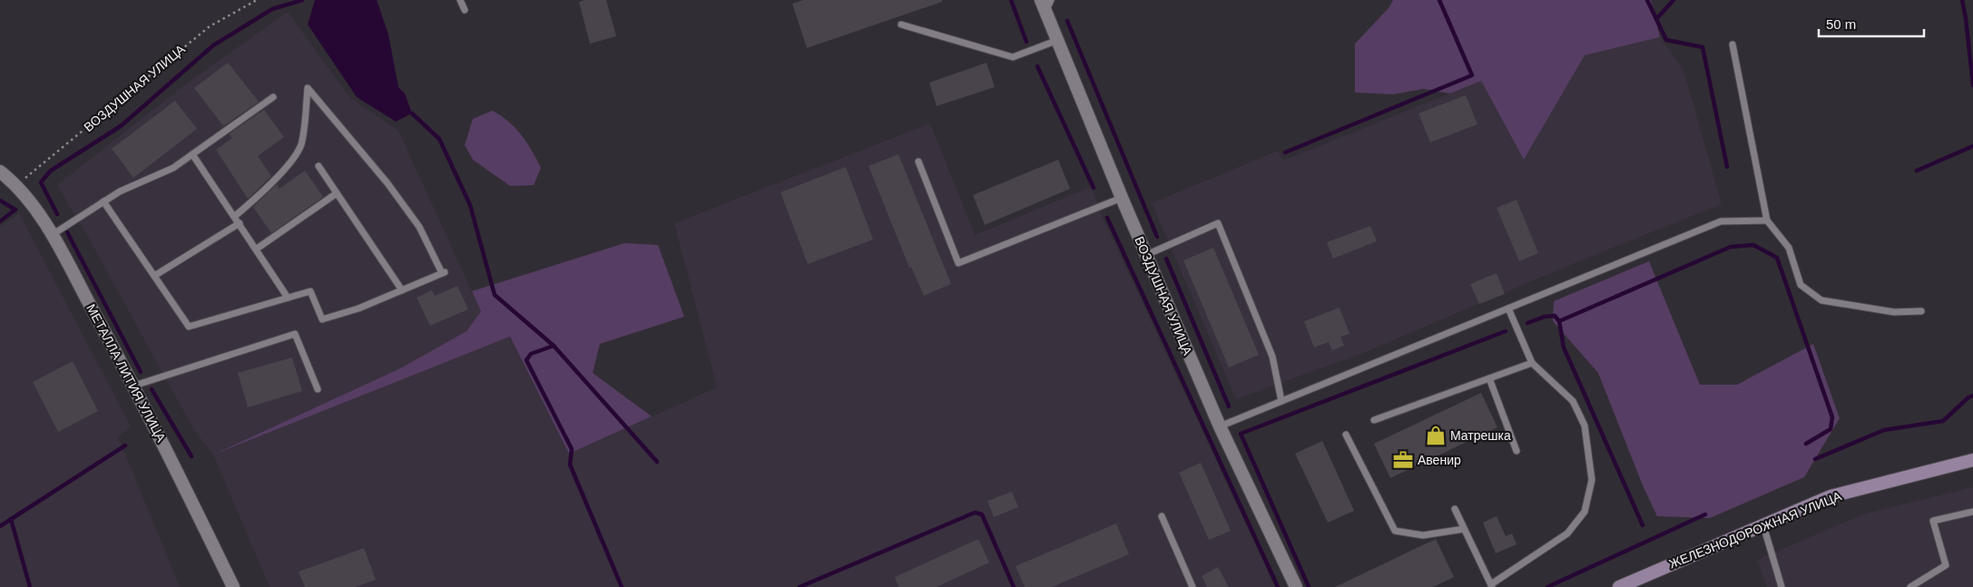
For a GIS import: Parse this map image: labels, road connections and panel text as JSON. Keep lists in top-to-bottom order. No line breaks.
{"streets":{"main road":["ЖЕЛЕЗНОДОРОЖНАЯ УЛИЦА"],"street":["ВОЗДУШНАЯ УЛИЦА","МЕТАЛЛА ЛИТИЯ УЛИЦА"]},"crossings":[["ВОЗДУШНАЯ УЛИЦА","МЕТАЛЛА ЛИТИЯ УЛИЦА"]],"places":{"shop":["Матрешка"],"office":["Авенир"]},"scale_bar":"50 m"}
